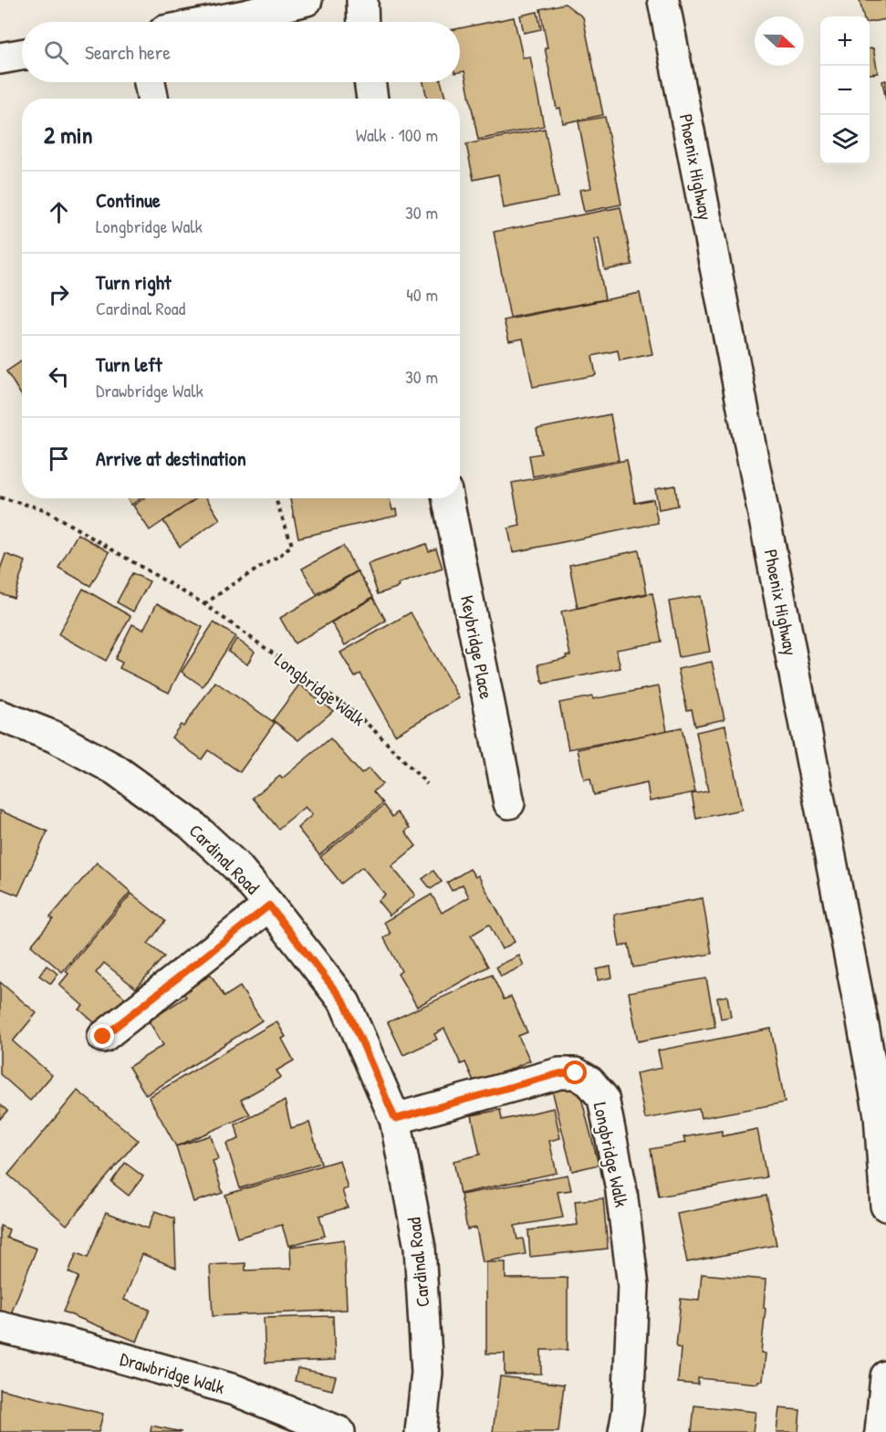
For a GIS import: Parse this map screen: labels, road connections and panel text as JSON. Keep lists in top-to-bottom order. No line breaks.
{"streets":{"street":["Phoenix Highway","Keybridge Place","Longbridge Walk","Cardinal Road","Drawbridge Walk"]},"crossings":[["Longbridge Walk","Cardinal Road"]],"north":"right","page":{"map_buttons":["+","−"],"search":"Search here","heading":["2 min","Walk · 100 m"],"list":[["Continue","Longbridge Walk","30 m"],["Turn right","Cardinal Road","40 m"],["Turn left","Drawbridge Walk","30 m"],"Arrive at destination"]}}
